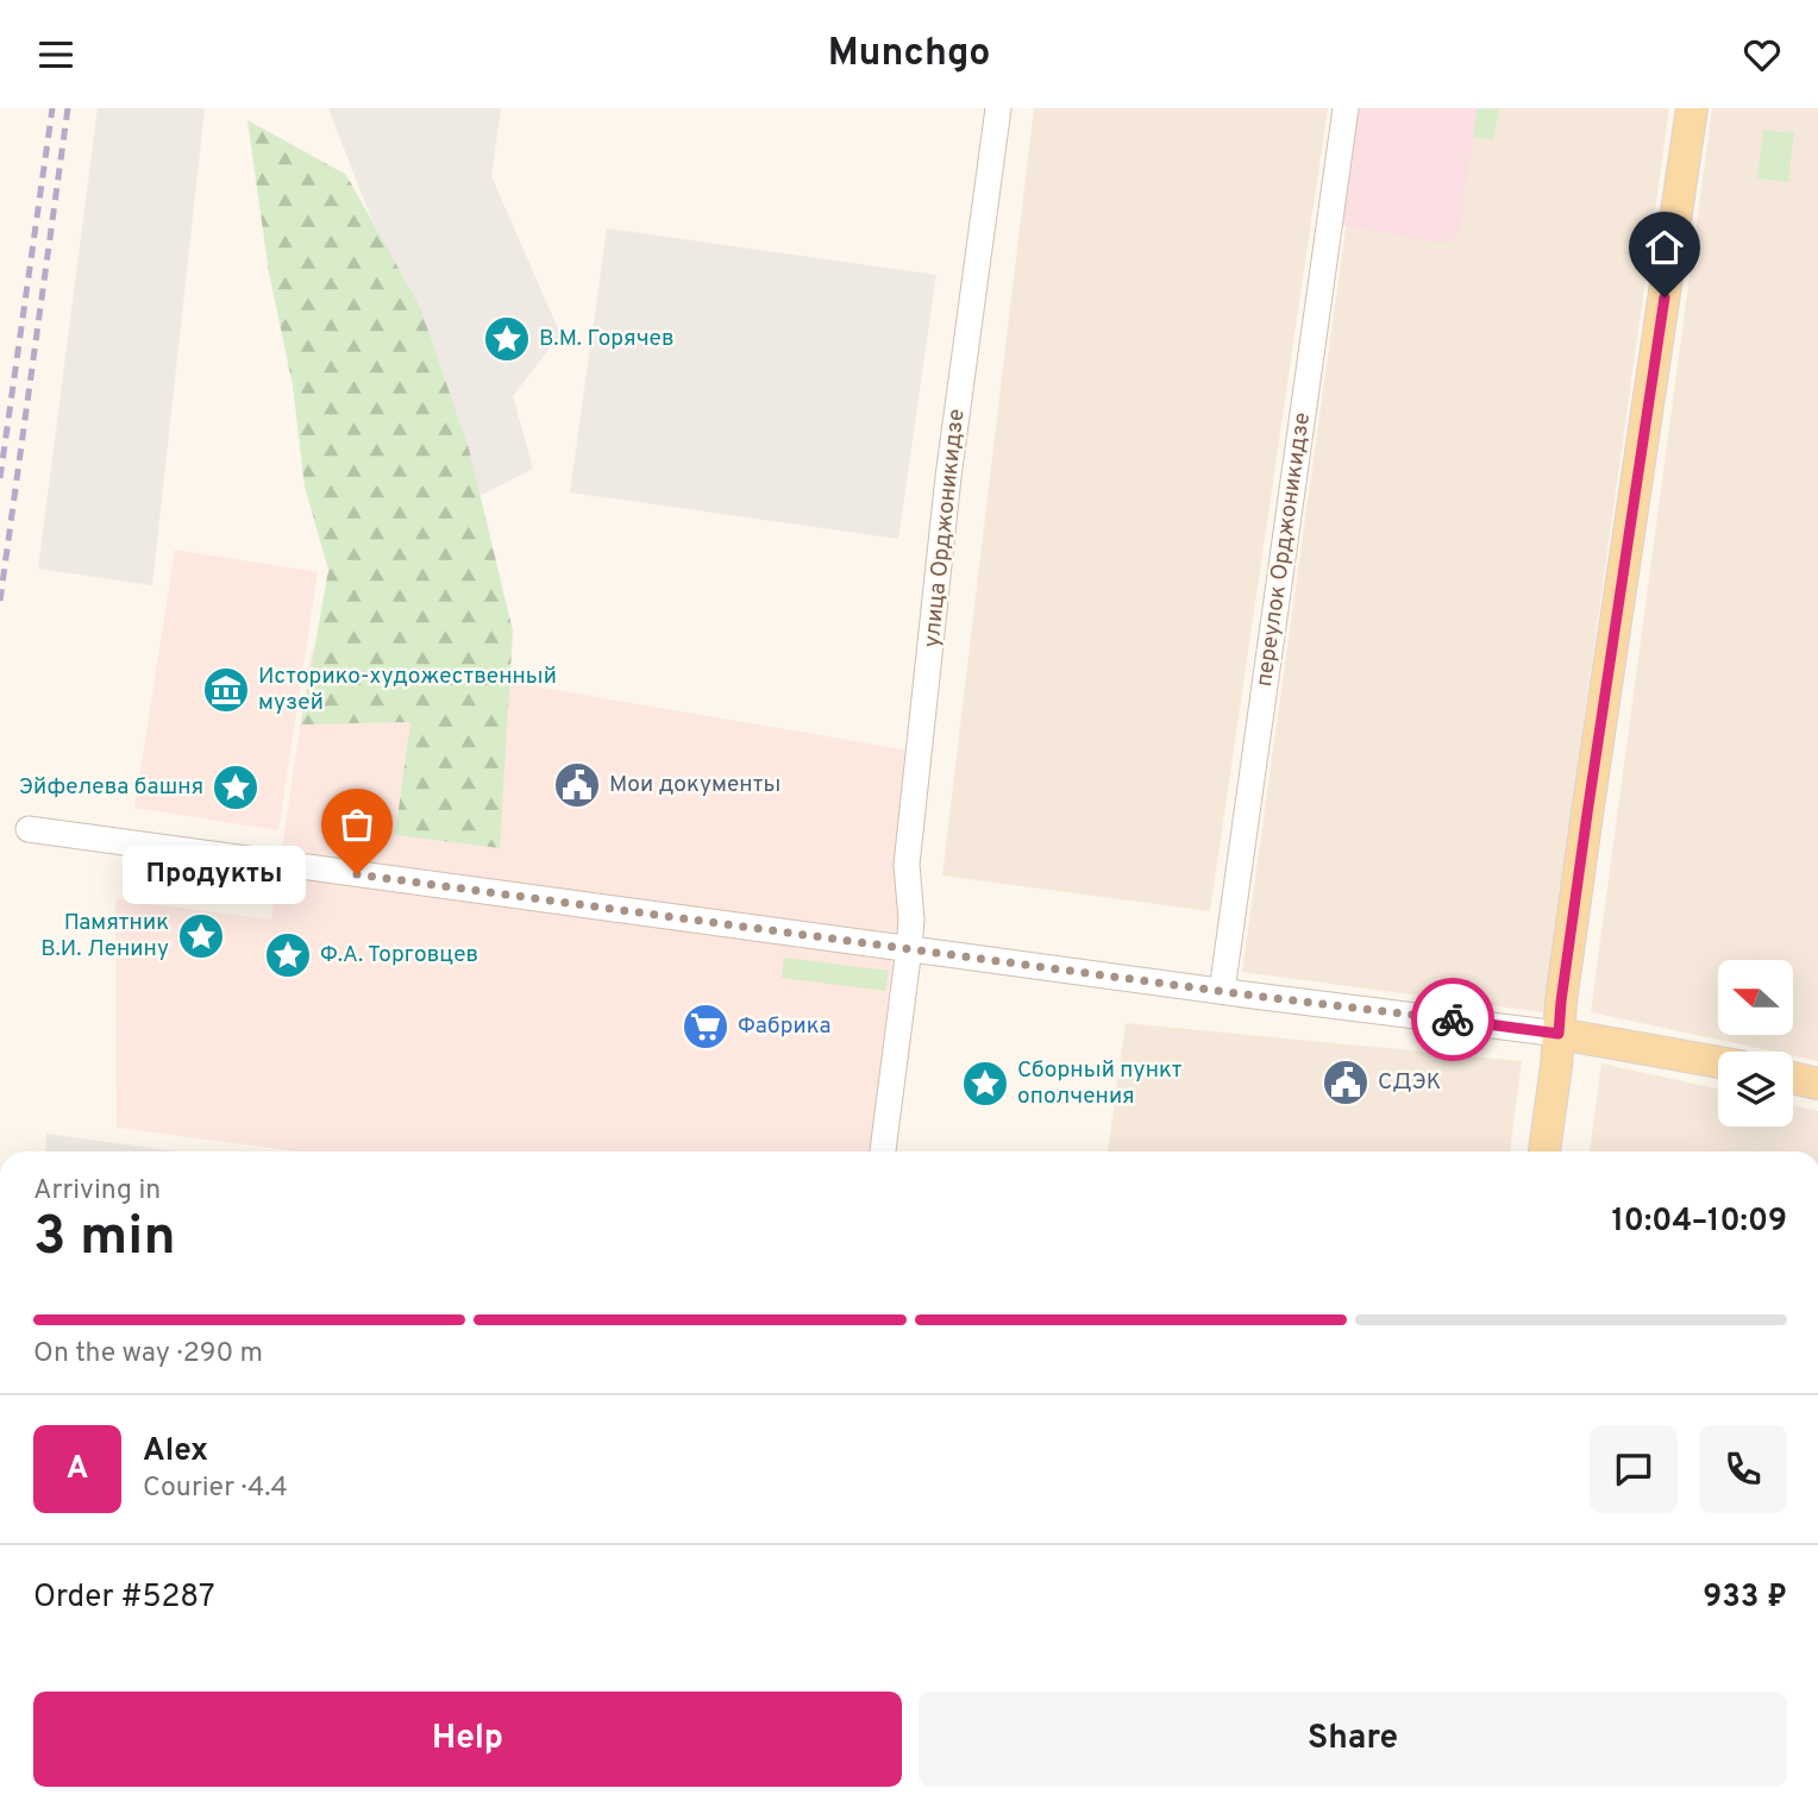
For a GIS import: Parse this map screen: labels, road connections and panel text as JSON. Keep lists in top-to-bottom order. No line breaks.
{"streets":{"street":["улица Орджоникидзе","переулок Орджоникидзе"]},"places":{"place":["В.М. Горячев","Эйфелева башня","Памятник В.И. Ленину","Ф.А. Торговцев","Сборный пункт ополчения"],"museum":["Историко-художественный музей"],"public building":["Мои документы","СДЭК"],"other":["Продукты"],"supermarket":["Фабрика"]},"north":"left","page":{"header":"Munchgo","bubble":"Продукты","heading":["3 min","Arriving in","10:04–10:09"],"panel":["Alex","Courier · 4.4","Order #5287","933 ₽"],"bar":"On the way · 290 m","round":"A","buttons":["Help","Share"]}}
